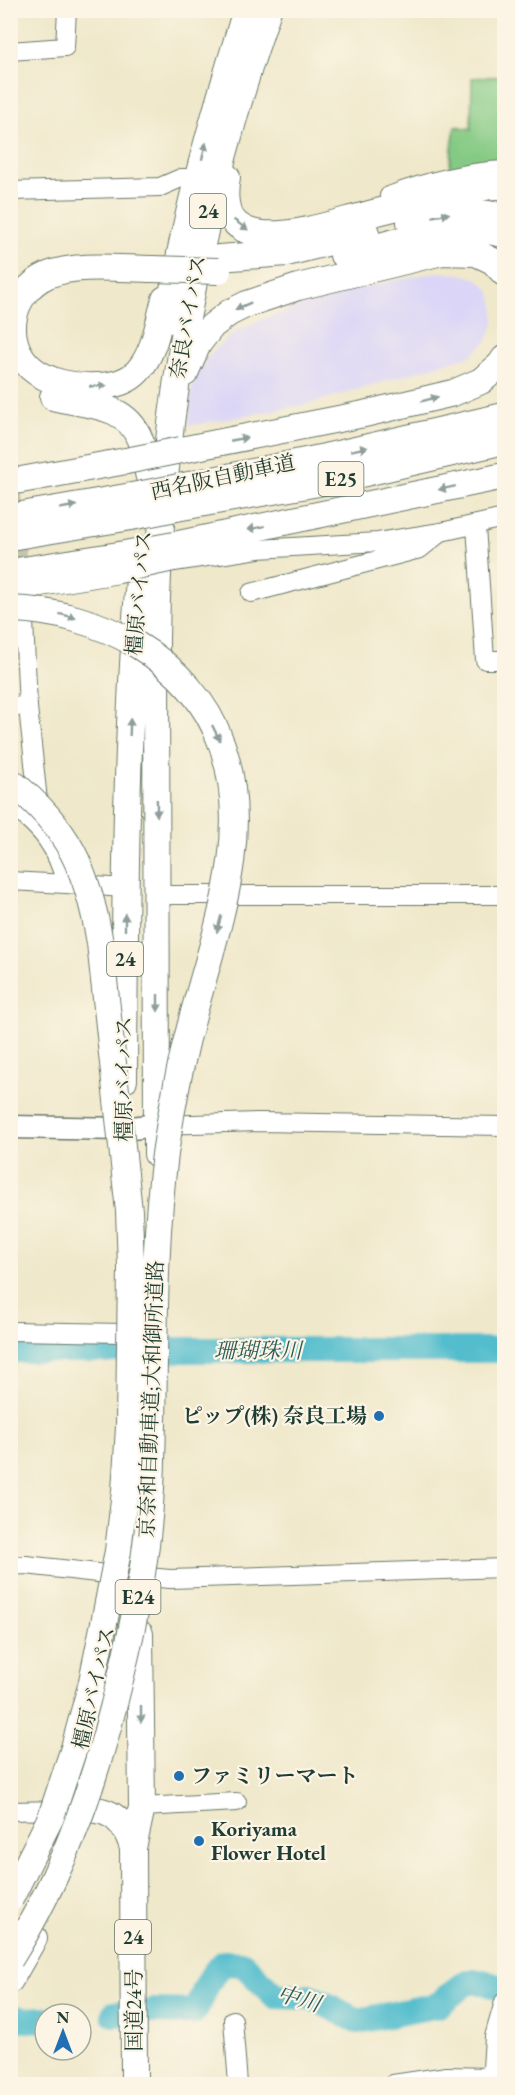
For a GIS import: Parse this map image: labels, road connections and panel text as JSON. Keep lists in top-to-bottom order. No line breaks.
{"streets":{"highway":["24","奈良バイパス","西名阪自動車道","E25","橿原バイパス","京奈和自動車道;大和御所道路","E24","国道24号"]},"crossings":[["24","橿原バイパス"],["24","国道24号"],["奈良バイパス","橿原バイパス"]],"water":["珊瑚珠川","中川"],"places":["ピップ(株) 奈良工場","ファミリーマート","Koriyama Flower Hotel"],"north":"top"}
